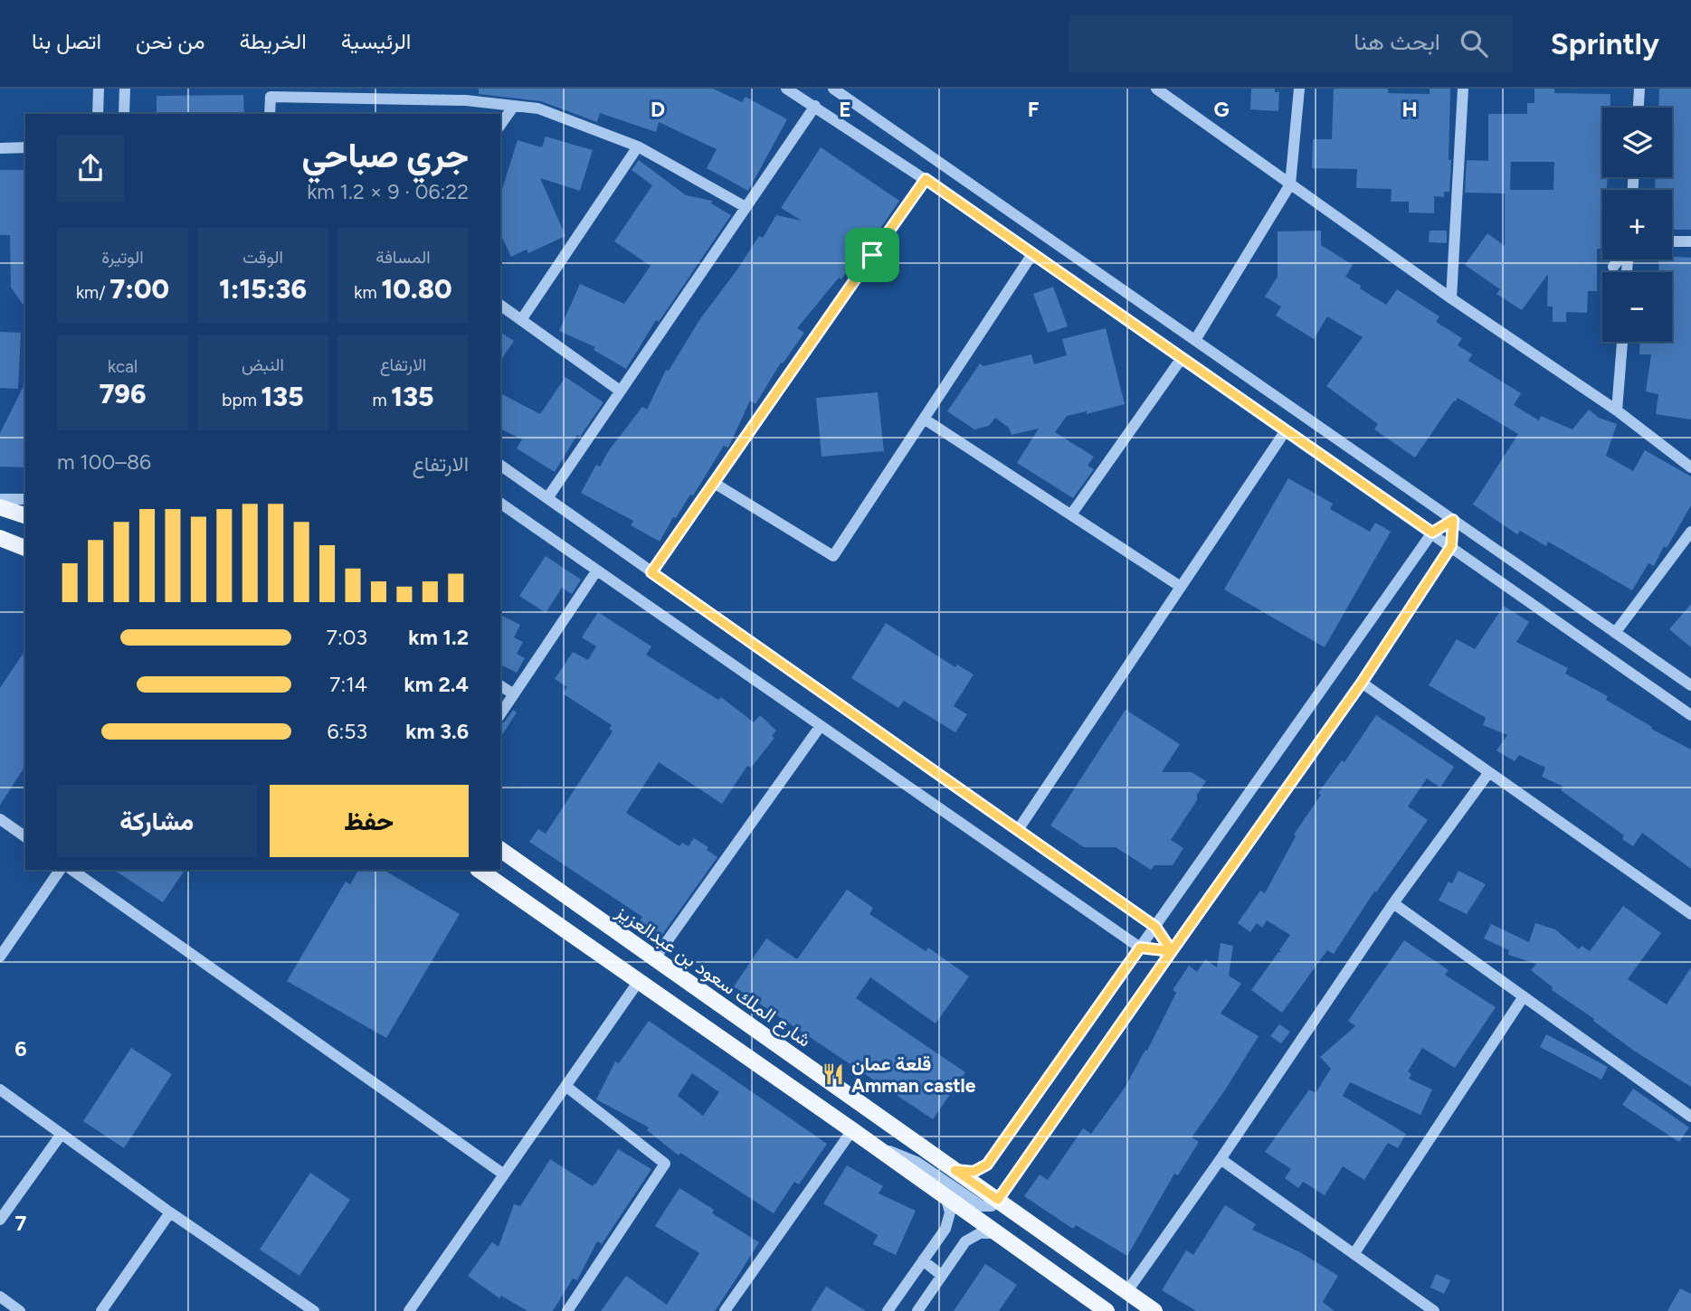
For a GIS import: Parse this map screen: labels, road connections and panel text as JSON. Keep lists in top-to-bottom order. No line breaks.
{"streets":{"main road":["شارع الملك سعود بن عبدالعزيز"]},"places":{"restaurant":["قلعة عمان Amman castle"]},"page":{"header":"Sprintly","search":"ابحث هنا","nav":["الرئيسية","الخريطة","من نحن","اتصل بنا"],"map_buttons":["+","−"],"heading":["جري صباحي","06:22 · 9 × 1.2 km"],"stats":[["المسافة","10.80 km"],["الوقت","1:15:36"],["الوتيرة","7:00 /km"],["الارتفاع","135 m"],["النبض","135 bpm"],["kcal","796"]],"chart":["الارتفاع","86–100 m"],"list":[{"name":"1.2 km","note":"7:03"},{"name":"2.4 km","note":"7:14"},{"name":"3.6 km","note":"6:53"}],"buttons":["حفظ","مشاركة"]},"grid":{"columns":["D","E","F","G","H"],"rows":["6","7"]}}
